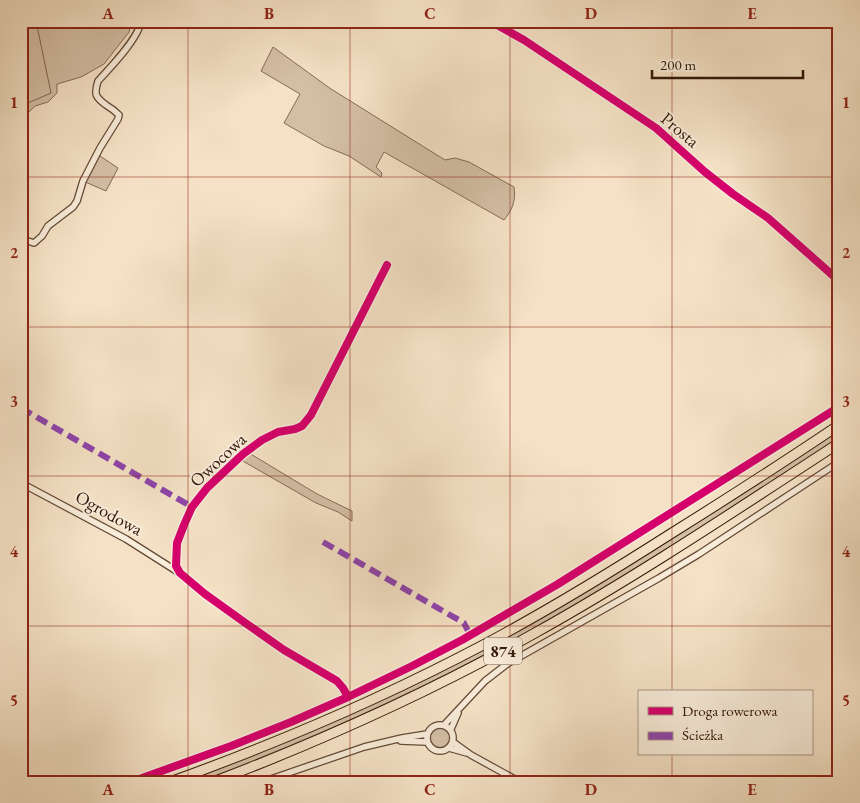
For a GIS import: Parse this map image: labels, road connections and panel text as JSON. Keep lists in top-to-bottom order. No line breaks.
{"streets":{"main road":["874"],"street":["Prosta","Owocowa","Ogrodowa"]},"crossings":[["Owocowa","Ogrodowa"]],"legend":["Droga rowerowa","Ścieżka"],"scale_bar":"200 m","grid":{"columns":["A","B","C","D","E"],"rows":["1","2","3","4","5"]}}
